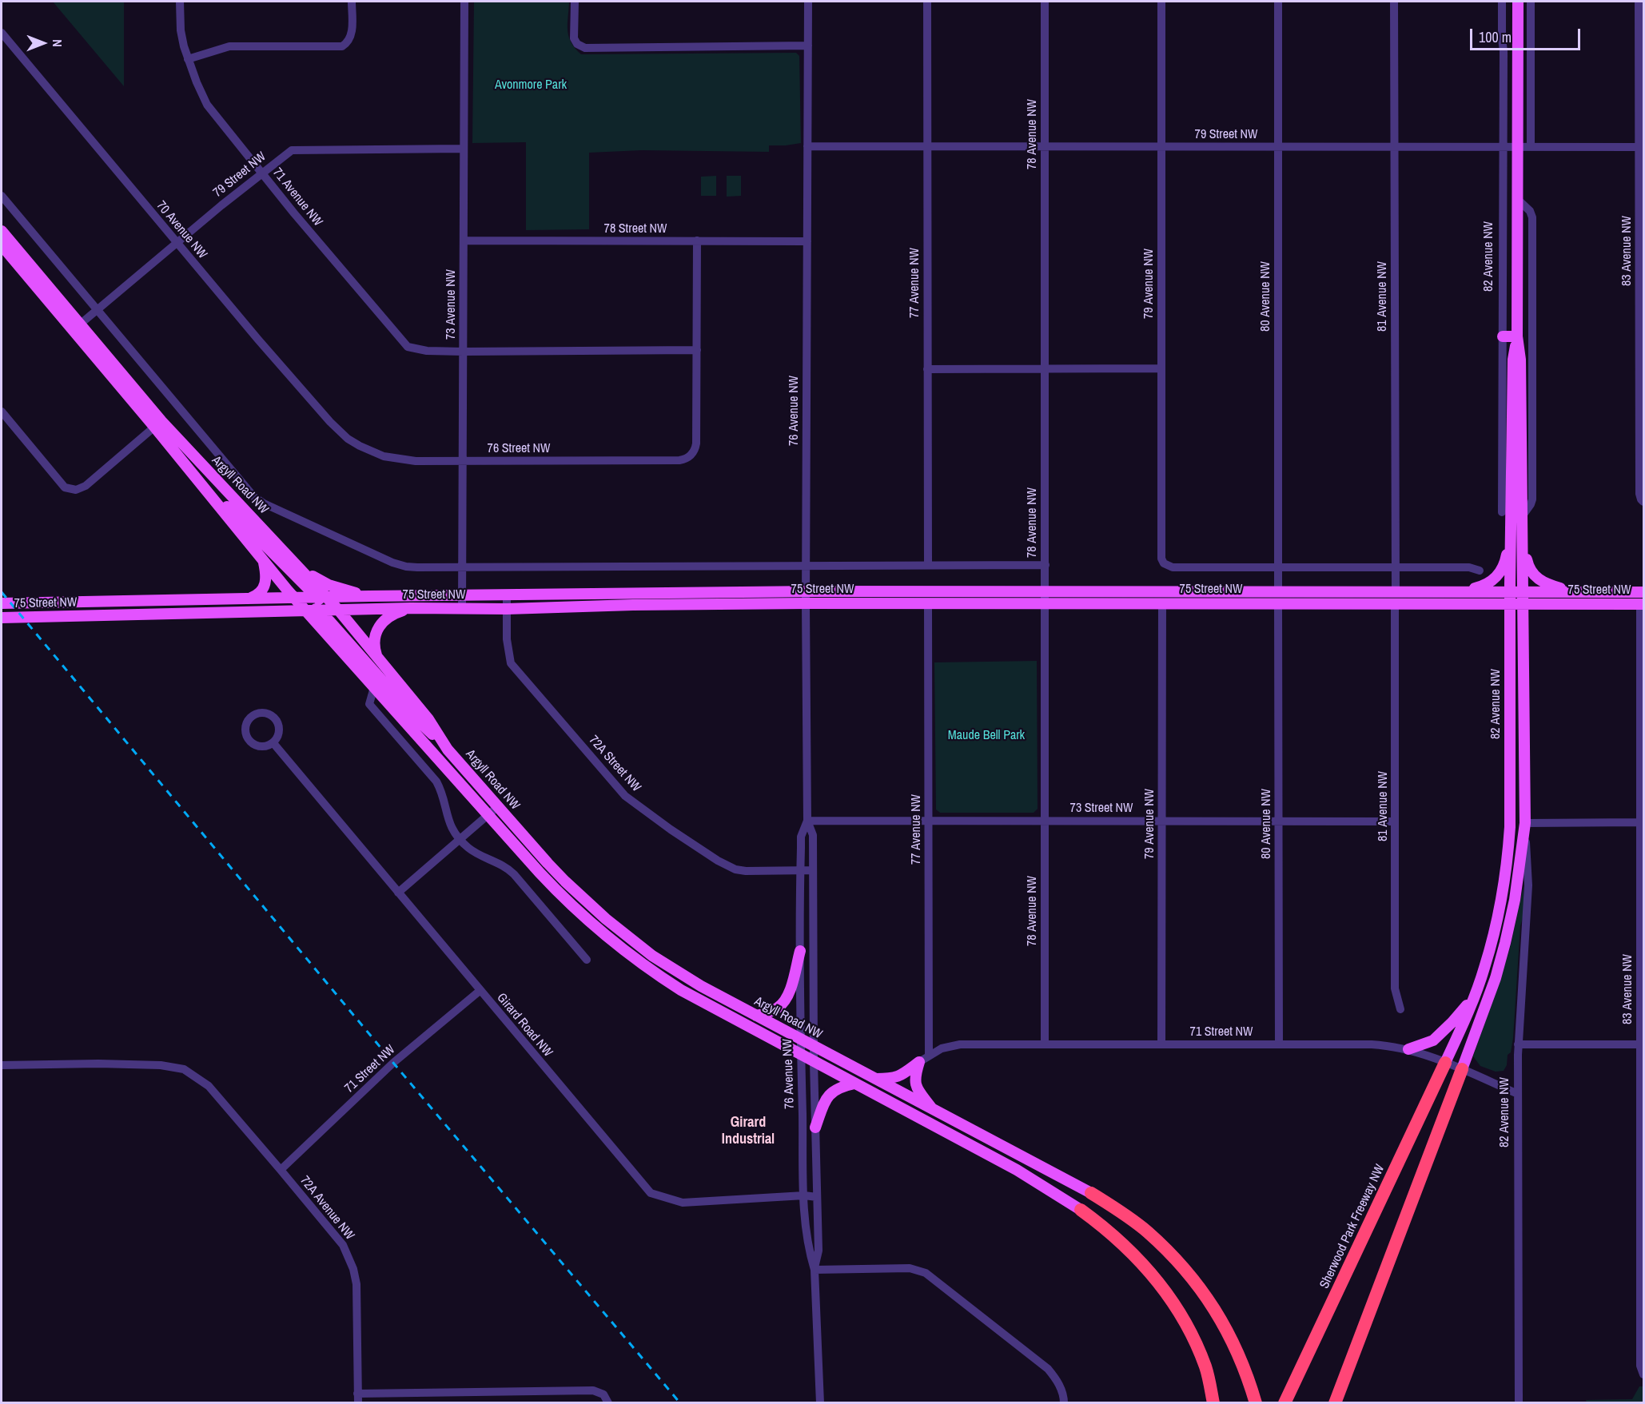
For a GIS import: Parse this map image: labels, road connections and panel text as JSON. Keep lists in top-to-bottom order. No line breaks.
{"streets":{"highway":["Sherwood Park Freeway NW"],"main road":["82 Avenue NW","Argyll Road NW","75 Street NW"],"street":["78 Avenue NW","79 Street NW","71 Avenue NW","78 Street NW","70 Avenue NW","83 Avenue NW","77 Avenue NW","79 Avenue NW","80 Avenue NW","81 Avenue NW","73 Avenue NW","76 Avenue NW","76 Street NW","72A Street NW","73 Street NW","Girard Road NW","71 Street NW","72A Avenue NW"]},"crossings":[["78 Avenue NW","79 Street NW"],["78 Avenue NW","75 Street NW"],["78 Avenue NW","73 Street NW"],["78 Avenue NW","71 Street NW"],["79 Street NW","71 Avenue NW"],["79 Street NW","70 Avenue NW"],["79 Street NW","83 Avenue NW"],["79 Street NW","82 Avenue NW"],["79 Street NW","77 Avenue NW"],["79 Street NW","79 Avenue NW"],["79 Street NW","80 Avenue NW"],["79 Street NW","81 Avenue NW"],["79 Street NW","73 Avenue NW"],["79 Street NW","76 Avenue NW"],["79 Street NW","Argyll Road NW"],["71 Avenue NW","73 Avenue NW"],["78 Street NW","73 Avenue NW"],["78 Street NW","76 Avenue NW"],["70 Avenue NW","76 Street NW"],["83 Avenue NW","75 Street NW"],["82 Avenue NW","75 Street NW"],["82 Avenue NW","71 Street NW"],["82 Avenue NW","Sherwood Park Freeway NW"],["77 Avenue NW","75 Street NW"],["77 Avenue NW","73 Street NW"],["77 Avenue NW","71 Street NW"],["79 Avenue NW","75 Street NW"],["79 Avenue NW","73 Street NW"],["79 Avenue NW","71 Street NW"],["80 Avenue NW","75 Street NW"],["80 Avenue NW","73 Street NW"],["80 Avenue NW","71 Street NW"],["81 Avenue NW","75 Street NW"],["81 Avenue NW","73 Street NW"],["73 Avenue NW","76 Street NW"],["73 Avenue NW","75 Street NW"],["76 Avenue NW","Argyll Road NW"],["76 Avenue NW","75 Street NW"],["76 Avenue NW","72A Street NW"],["76 Avenue NW","73 Street NW"],["76 Avenue NW","Girard Road NW"],["Argyll Road NW","75 Street NW"],["75 Street NW","72A Street NW"],["Girard Road NW","71 Street NW"],["71 Street NW","72A Avenue NW"],["71 Street NW","Sherwood Park Freeway NW"]],"districts":["Girard Industrial"],"parks":["Avonmore Park","Maude Bell Park"],"scale_bar":"100 m","north":"right"}
